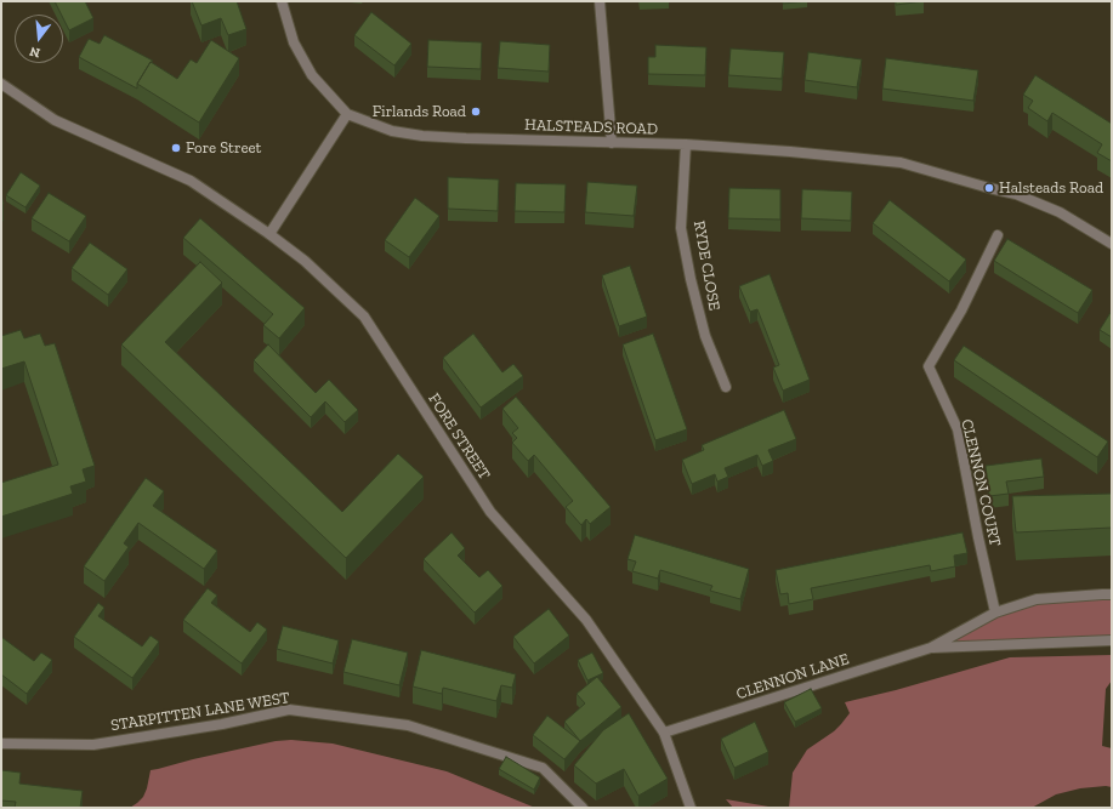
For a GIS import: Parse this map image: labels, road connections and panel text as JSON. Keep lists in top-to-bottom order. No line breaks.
{"streets":{"street":["HALSTEADS ROAD","RYDE CLOSE","FORE STREET","CLENNON COURT","CLENNON LANE","STARPITTEN LANE WEST"]},"crossings":[["HALSTEADS ROAD","RYDE CLOSE"],["FORE STREET","CLENNON LANE"],["CLENNON COURT","CLENNON LANE"]],"places":["Firlands Road","Fore Street","Halsteads Road"],"north":"bottom"}
